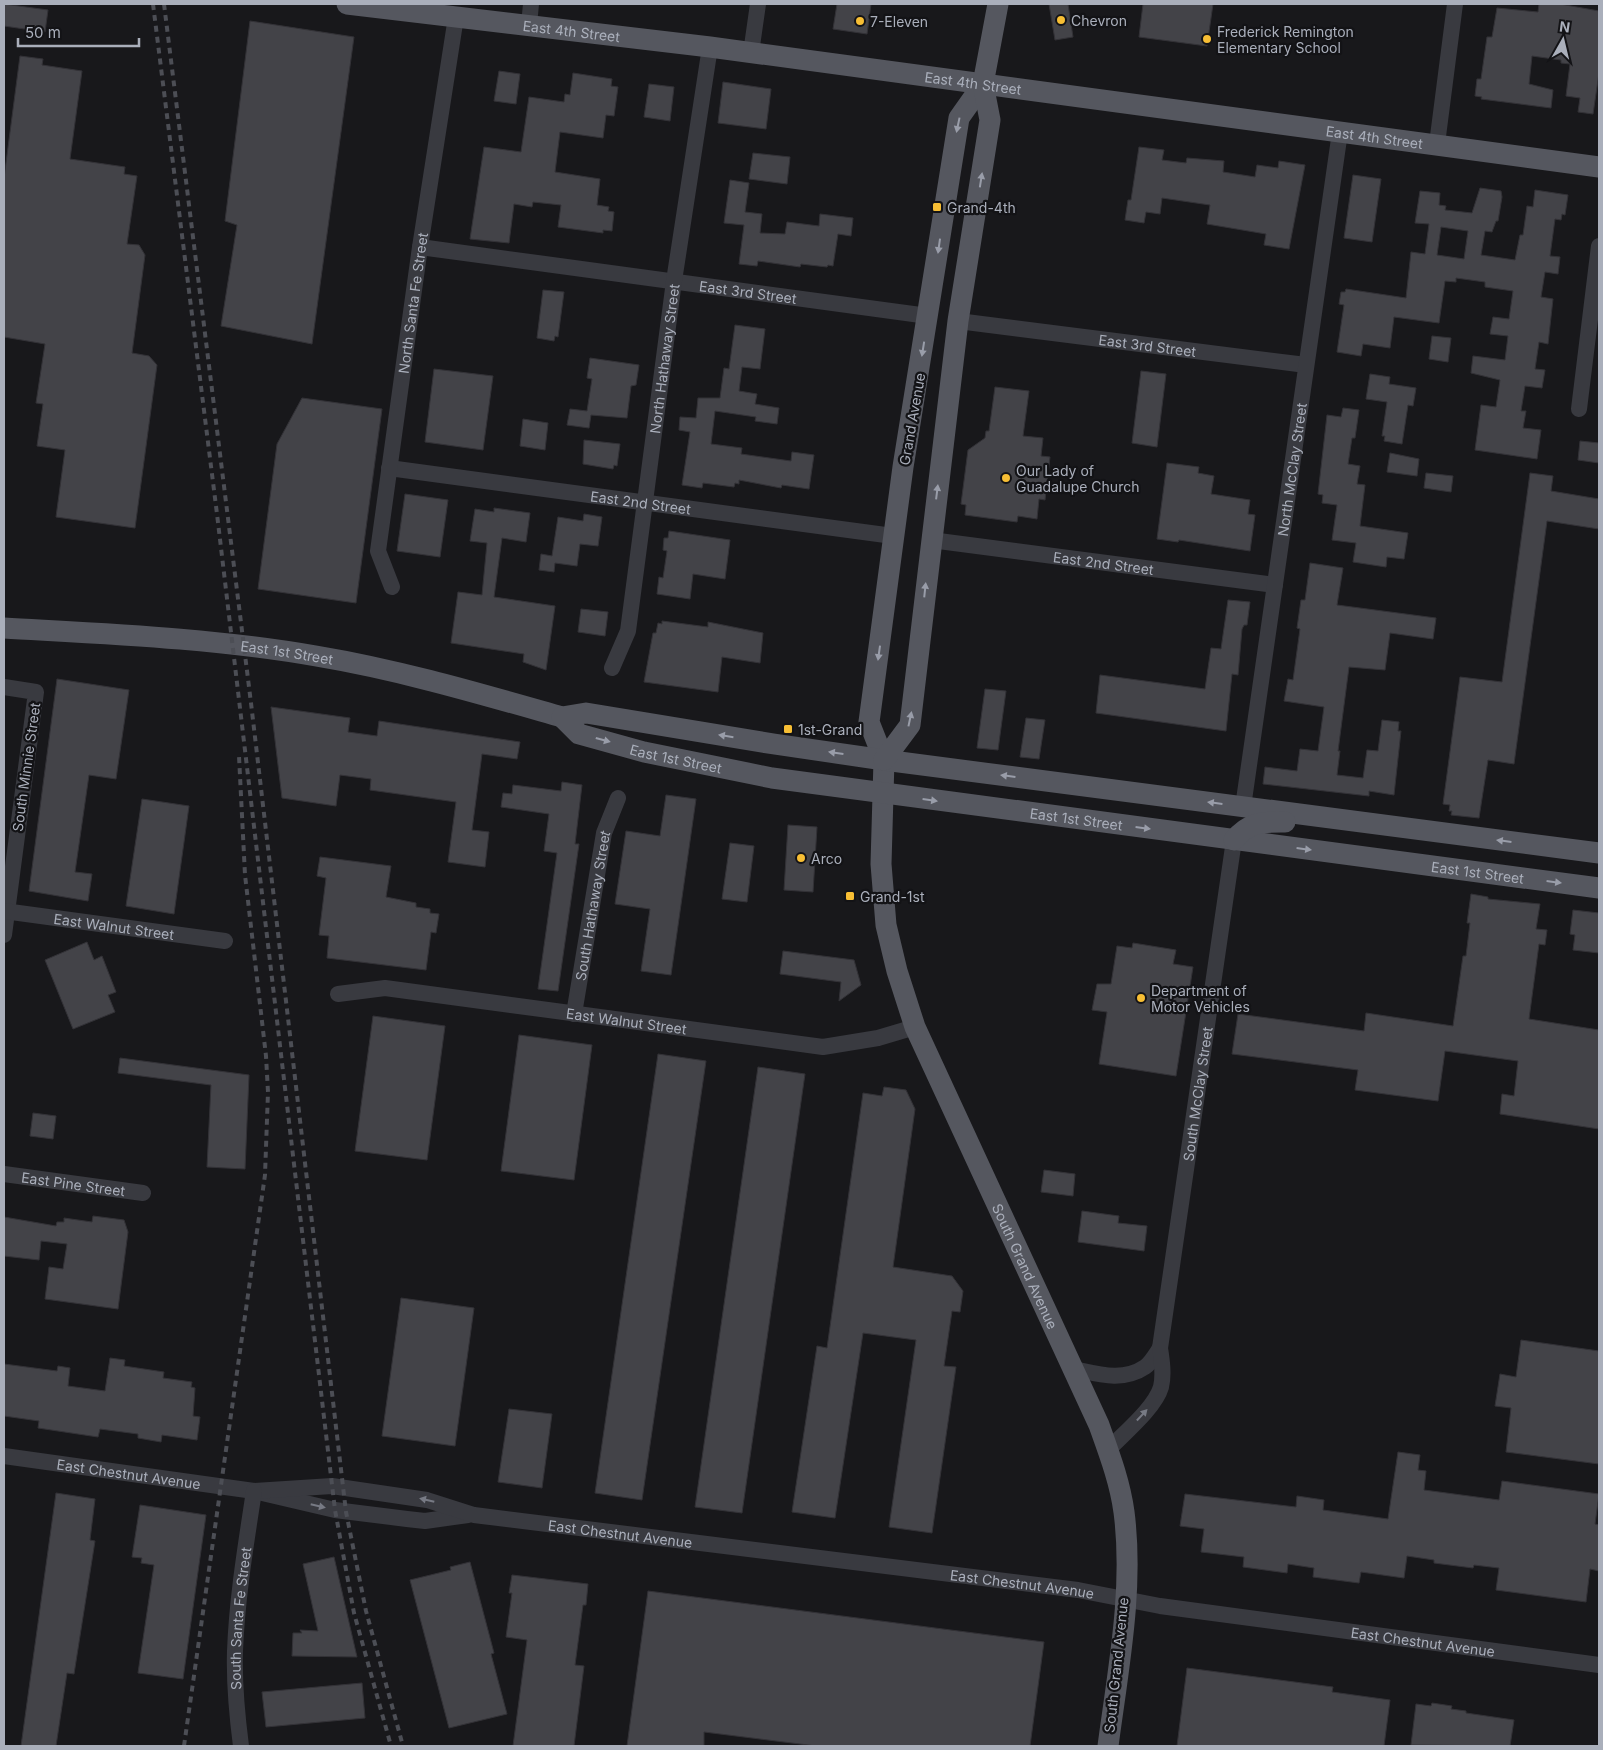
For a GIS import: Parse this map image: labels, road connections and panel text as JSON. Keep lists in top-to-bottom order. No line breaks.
{"streets":{"main road":["East 4th Street","Grand Avenue","East 1st Street","South Grand Avenue"],"street":["East 3rd Street","North Santa Fe Street","North Hathaway Street","North McClay Street","East 2nd Street","South Minnie Street","South Hathaway Street","East Walnut Street","South McClay Street","East Pine Street","East Chestnut Avenue","South Santa Fe Street"]},"crossings":[["East 4th Street","North Santa Fe Street"],["East 4th Street","North Hathaway Street"],["East 4th Street","Grand Avenue"],["East 4th Street","North McClay Street"],["East 3rd Street","North Santa Fe Street"],["East 3rd Street","North Hathaway Street"],["East 3rd Street","Grand Avenue"],["East 3rd Street","North McClay Street"],["North Santa Fe Street","East 2nd Street"],["North Hathaway Street","East 2nd Street"],["Grand Avenue","East 2nd Street"],["Grand Avenue","East 1st Street"],["Grand Avenue","South Grand Avenue"],["North McClay Street","East 2nd Street"],["North McClay Street","East 1st Street"],["East 1st Street","South McClay Street"],["East 1st Street","South Grand Avenue"],["South Minnie Street","East Walnut Street"],["South Hathaway Street","East Walnut Street"],["East Walnut Street","South Grand Avenue"],["South McClay Street","South Grand Avenue"],["South Grand Avenue","East Chestnut Avenue"],["East Chestnut Avenue","South Santa Fe Street"]],"places":{"other":["Chevron","7-Eleven","Frederick Remington Elementary School","Our Lady of Guadalupe Church","Arco","Department of Motor Vehicles"],"transit":["Grand-4th","1st-Grand","Grand-1st"]},"scale_bar":"50 m","north":"top"}
